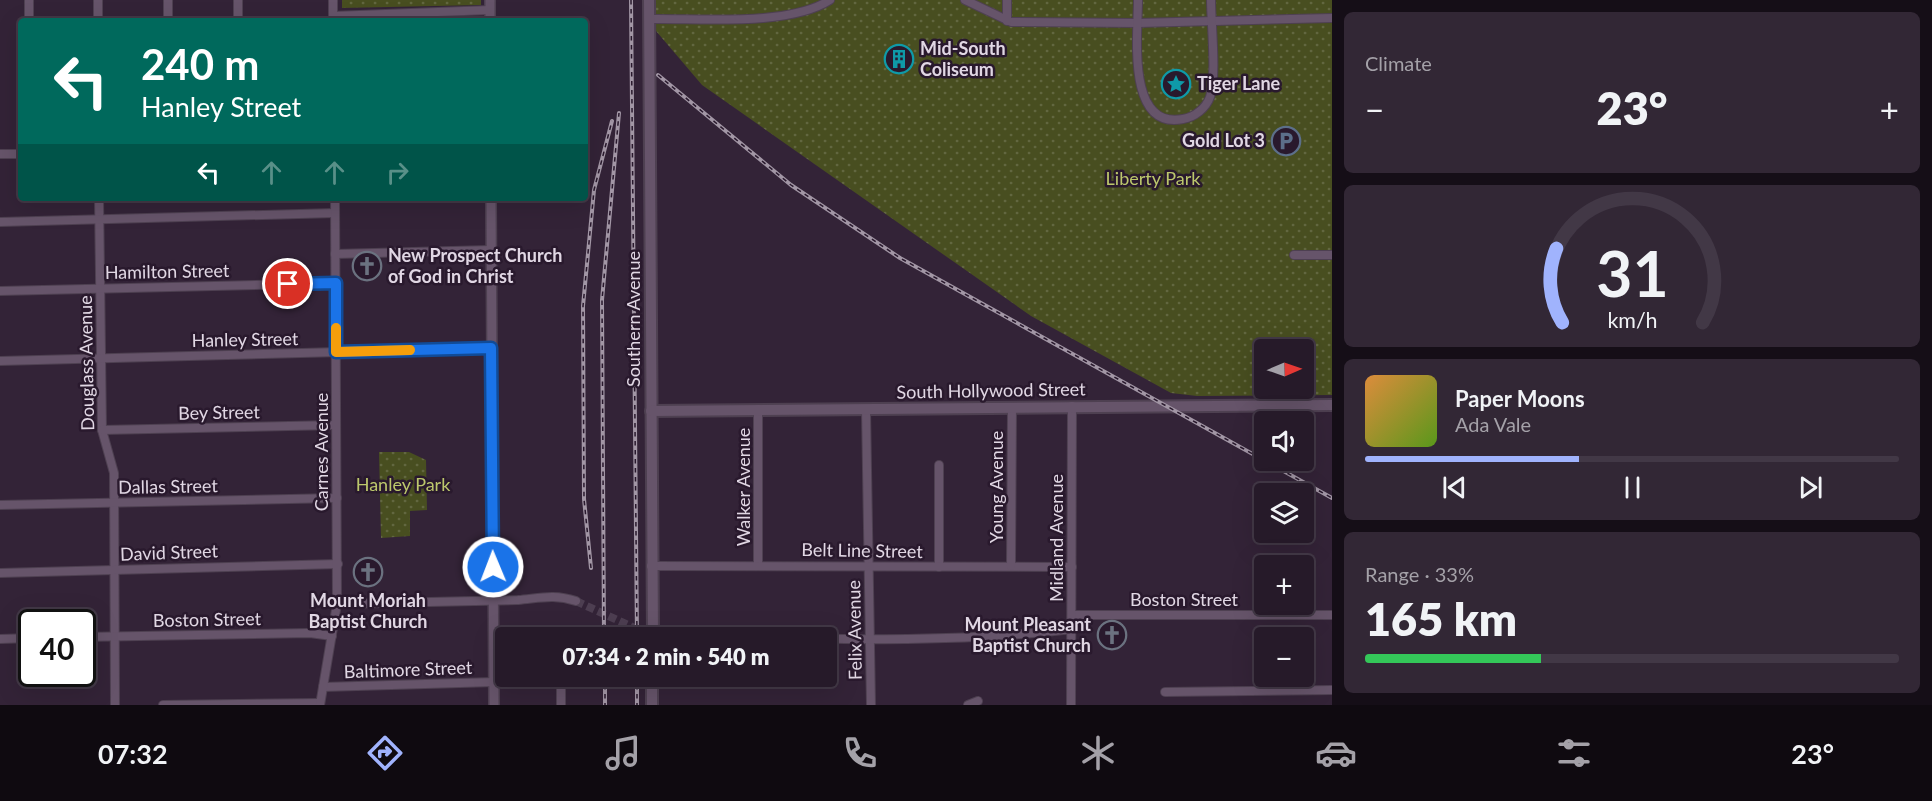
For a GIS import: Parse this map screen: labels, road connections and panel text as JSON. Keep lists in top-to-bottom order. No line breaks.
{"streets":{"main road":["Southern Avenue","South Hollywood Street"],"street":["Hamilton Street","Hanley Street","Douglass Avenue","Bey Street","Carnes Avenue","Dallas Street","Walker Avenue","Young Avenue","Midland Avenue","Belt Line Street","David Street","Boston Street","Felix Avenue","Baltimore Street"]},"crossings":[["Hamilton Street","Douglass Avenue"],["Hamilton Street","Carnes Avenue"],["Southern Avenue","South Hollywood Street"],["Southern Avenue","Belt Line Street"],["Hanley Street","Douglass Avenue"],["Hanley Street","Carnes Avenue"],["Douglass Avenue","Bey Street"],["Douglass Avenue","Dallas Street"],["Douglass Avenue","David Street"],["Douglass Avenue","Boston Street"],["South Hollywood Street","Walker Avenue"],["South Hollywood Street","Young Avenue"],["South Hollywood Street","Midland Avenue"],["South Hollywood Street","Felix Avenue"],["Bey Street","Carnes Avenue"],["Carnes Avenue","Dallas Street"],["Carnes Avenue","David Street"],["Carnes Avenue","Boston Street"],["Carnes Avenue","Baltimore Street"],["Walker Avenue","Belt Line Street"],["Young Avenue","Belt Line Street"],["Midland Avenue","Belt Line Street"],["Midland Avenue","Boston Street"],["Belt Line Street","Felix Avenue"]],"parks":["Liberty Park","Hanley Park"],"places":{"building":["Mid-South Coliseum"],"place":["Tiger Lane"],"parking":["Gold Lot 3"],"church":["New Prospect Church of God in Christ","Mount Moriah Baptist Church","Mount Pleasant Baptist Church"]},"north":"right","page":{"tile":["Climate",["Range · 33%","165 km"]],"turn":["240 m","Hanley Street"],"heat":["−","23°","+"],"map_buttons":["+","−"],"song":["Paper Moons","Ada Vale"],"limit":"40","trip":"07:34 · 2 min · 540 m","tabs":["07:32","23°"],"gauge":["31","km/h"]}}
